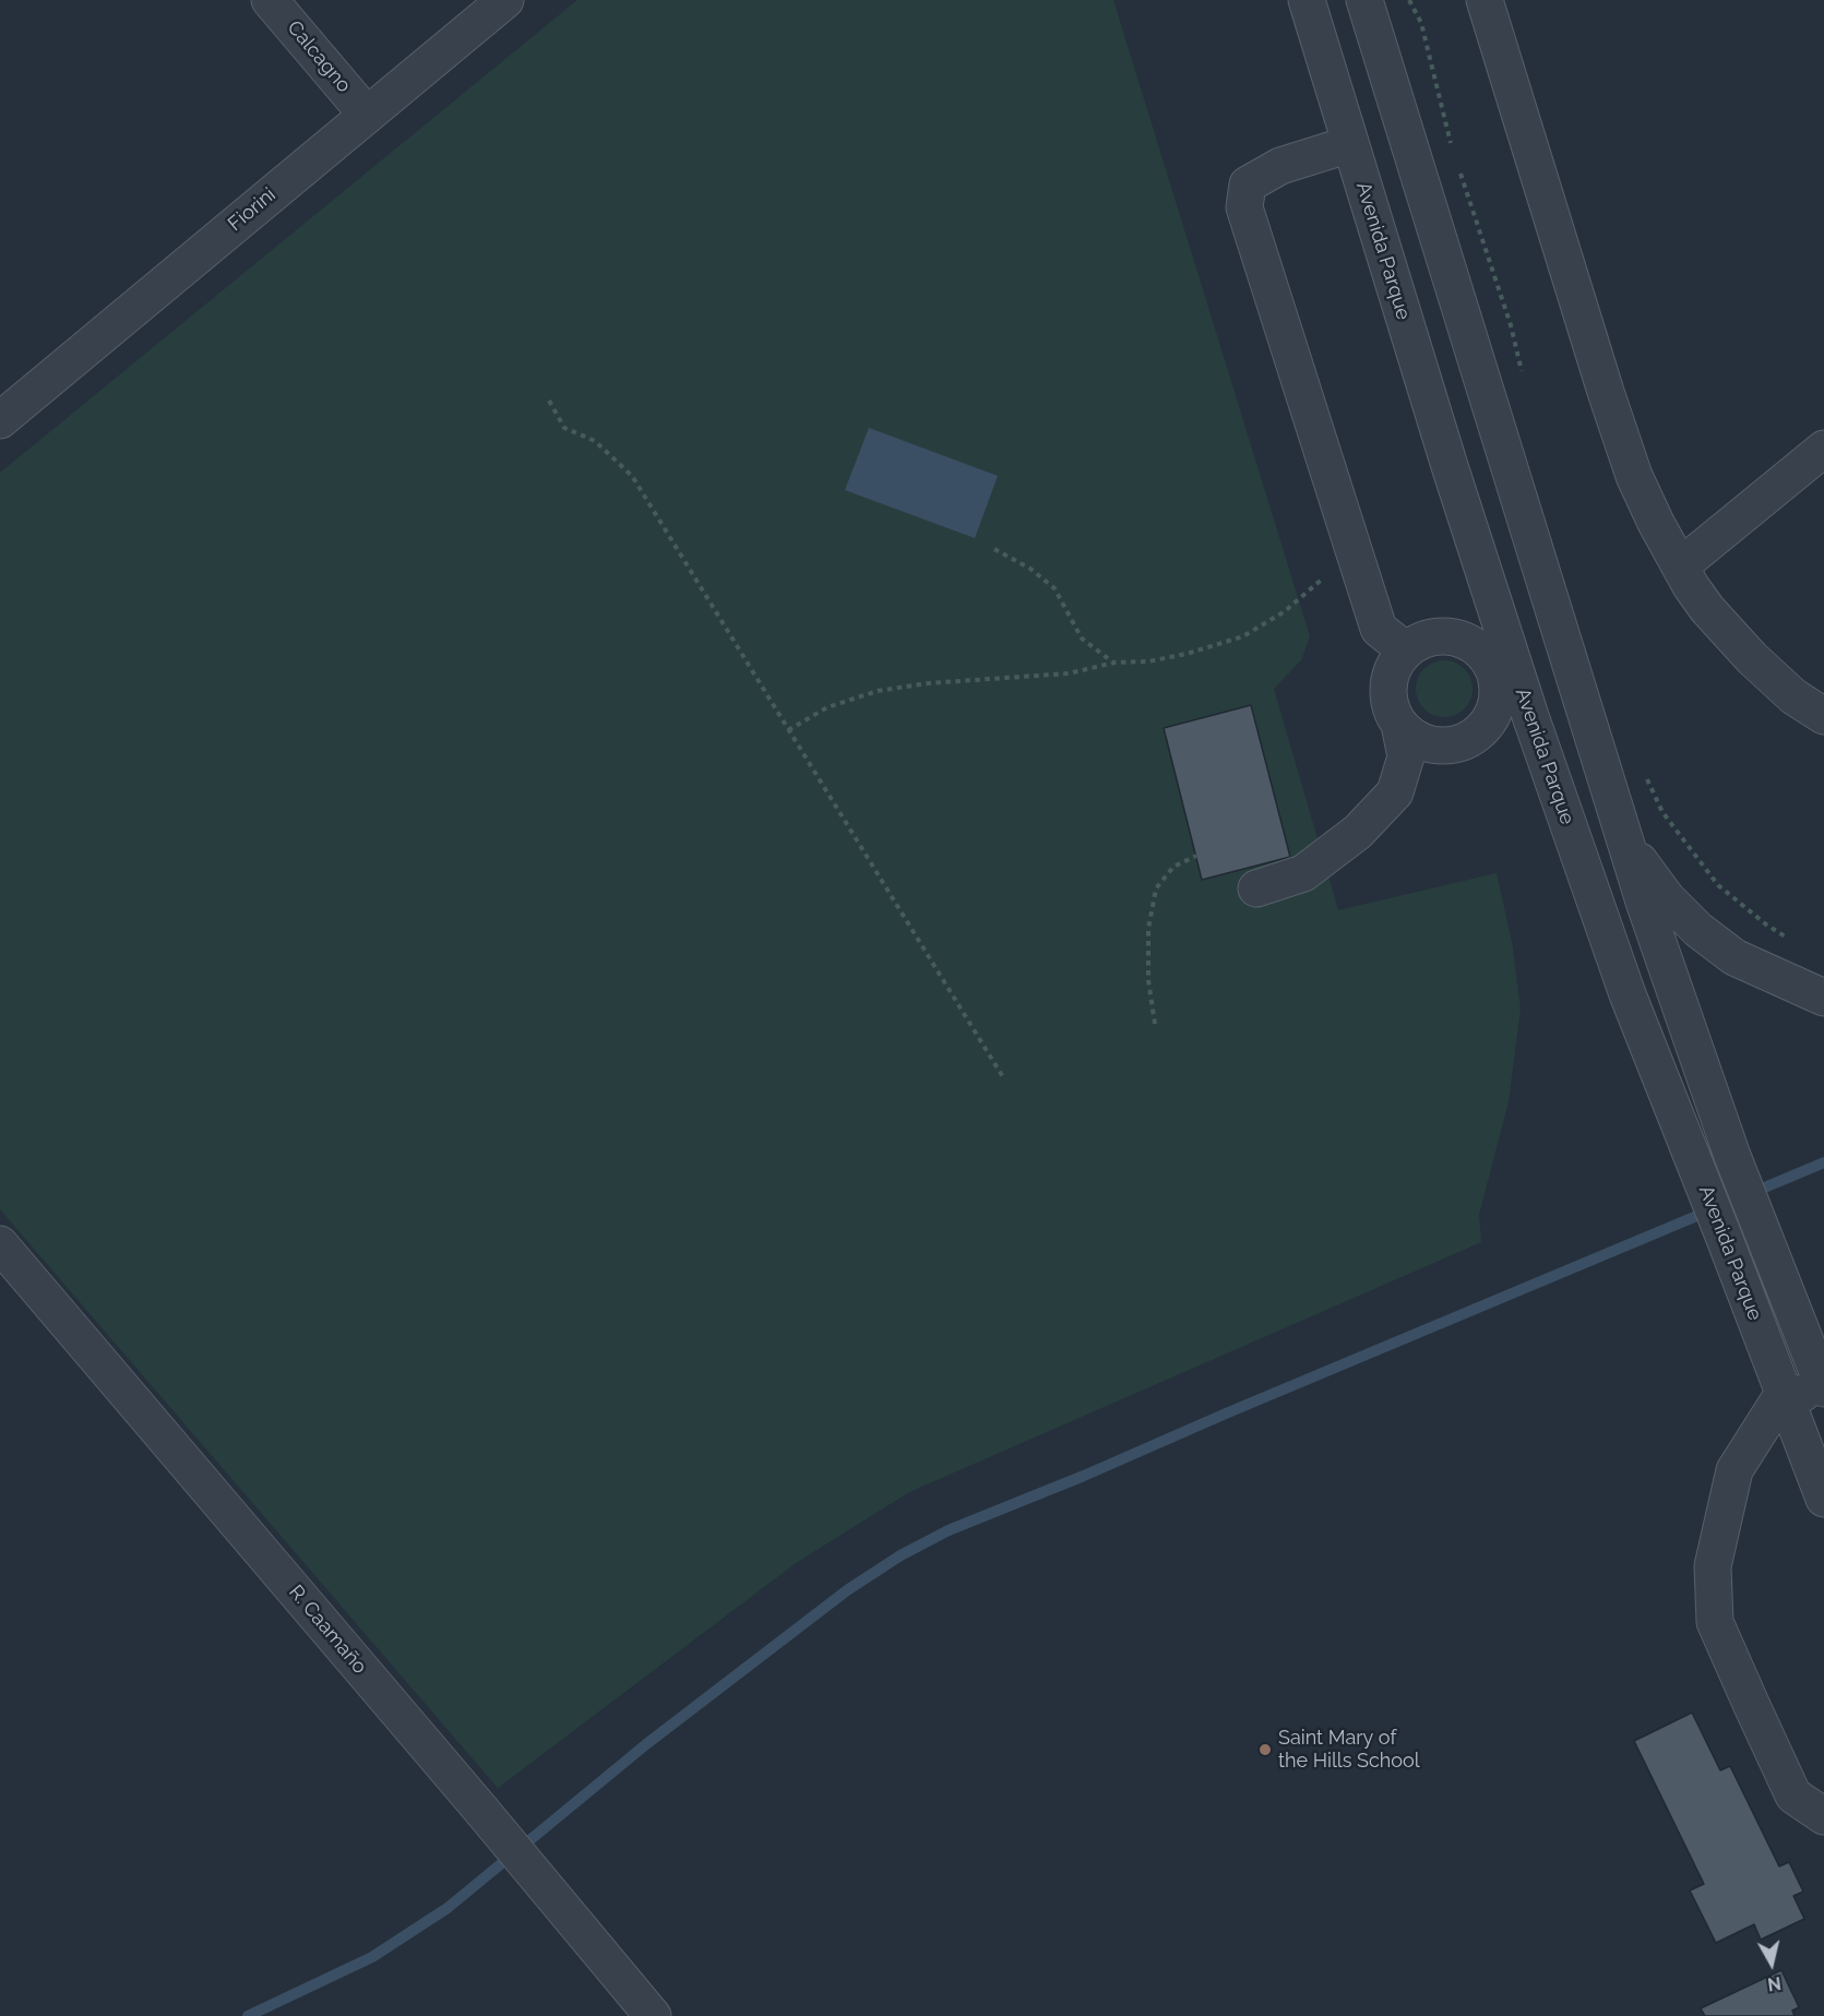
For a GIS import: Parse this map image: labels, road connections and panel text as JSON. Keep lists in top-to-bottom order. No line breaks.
{"streets":{"street":["Calcagno","Fiorini","Avenida Parque","R. Caamaño"]},"crossings":[["Calcagno","Fiorini"]],"places":["Saint Mary of the Hills School"],"north":"bottom"}
